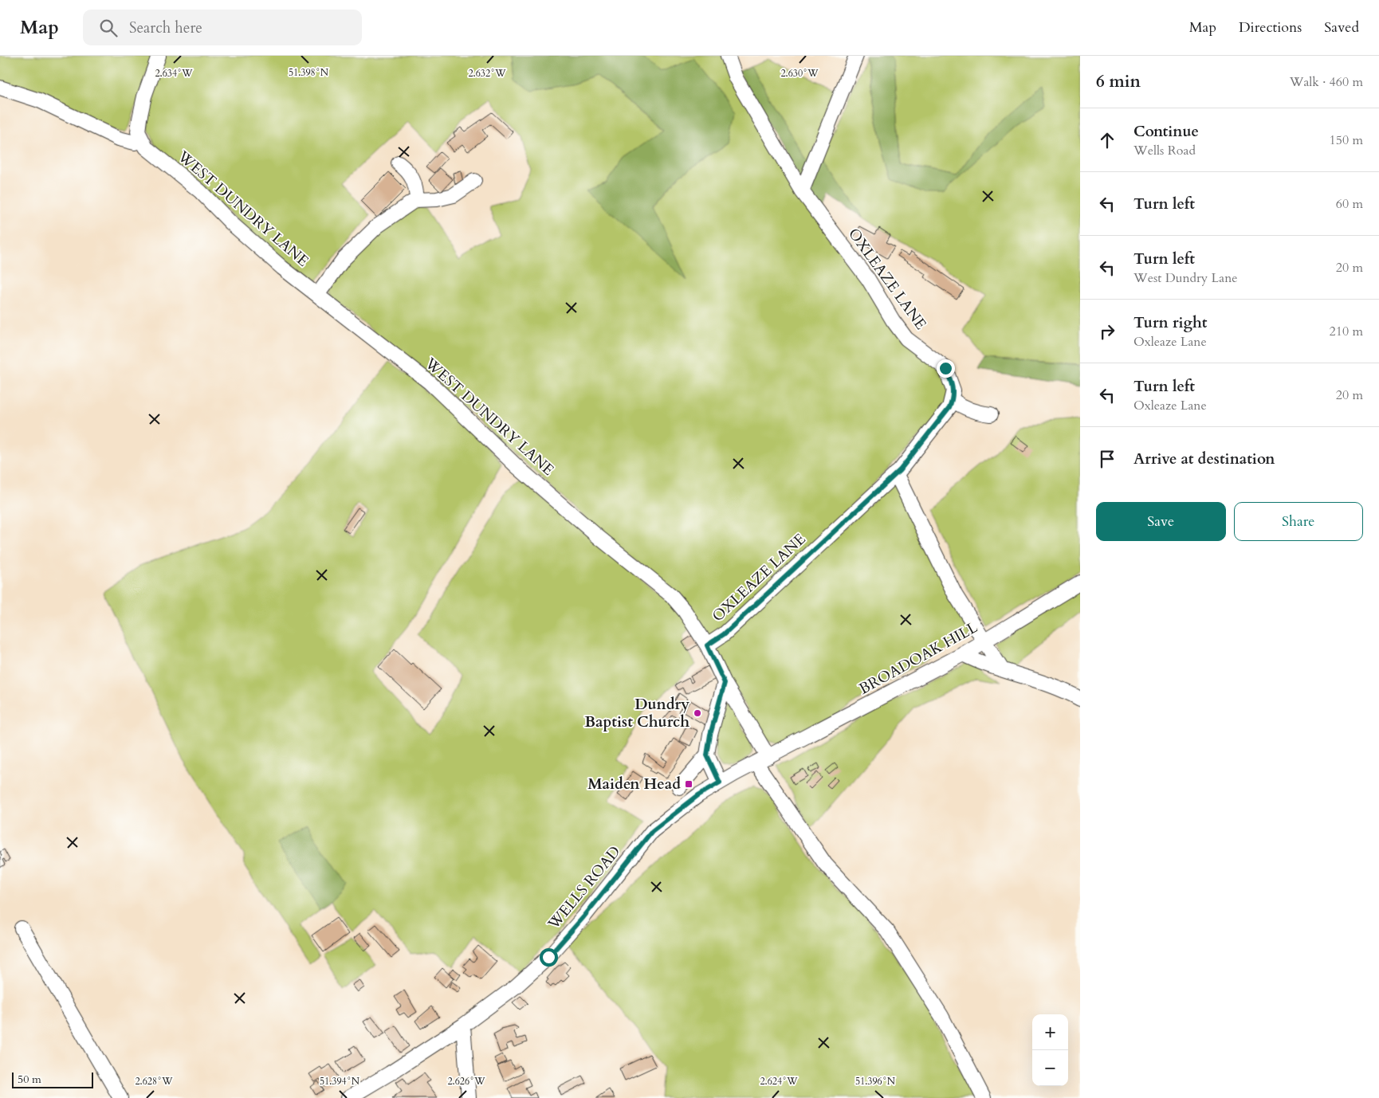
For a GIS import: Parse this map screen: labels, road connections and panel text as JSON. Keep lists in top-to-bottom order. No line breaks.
{"streets":{"street":["WEST DUNDRY LANE","OXLEAZE LANE","BROADOAK HILL","WELLS ROAD"]},"crossings":[["WEST DUNDRY LANE","OXLEAZE LANE"],["WEST DUNDRY LANE","BROADOAK HILL"],["WEST DUNDRY LANE","WELLS ROAD"],["BROADOAK HILL","WELLS ROAD"]],"places":{"other":["Dundry Baptist Church"],"transit":["Maiden Head"]},"scale_bar":"50 m","page":{"header":"Map","search":"Search here","nav":["Map","Directions","Saved"],"heading":["6 min","Walk · 460 m"],"list":[["Continue","Wells Road","150 m"],["Turn left","60 m"],["Turn left","West Dundry Lane","20 m"],["Turn right","Oxleaze Lane","210 m"],["Turn left","Oxleaze Lane","20 m"],"Arrive at destination"],"buttons":["Save","Share"],"map_buttons":["+","−"],"scale":"50 m"},"coordinates":["51.398°N","2.630°W","2.634°W","2.632°W","2.628°W","2.626°W","2.624°W","51.394°N","51.396°N"]}
